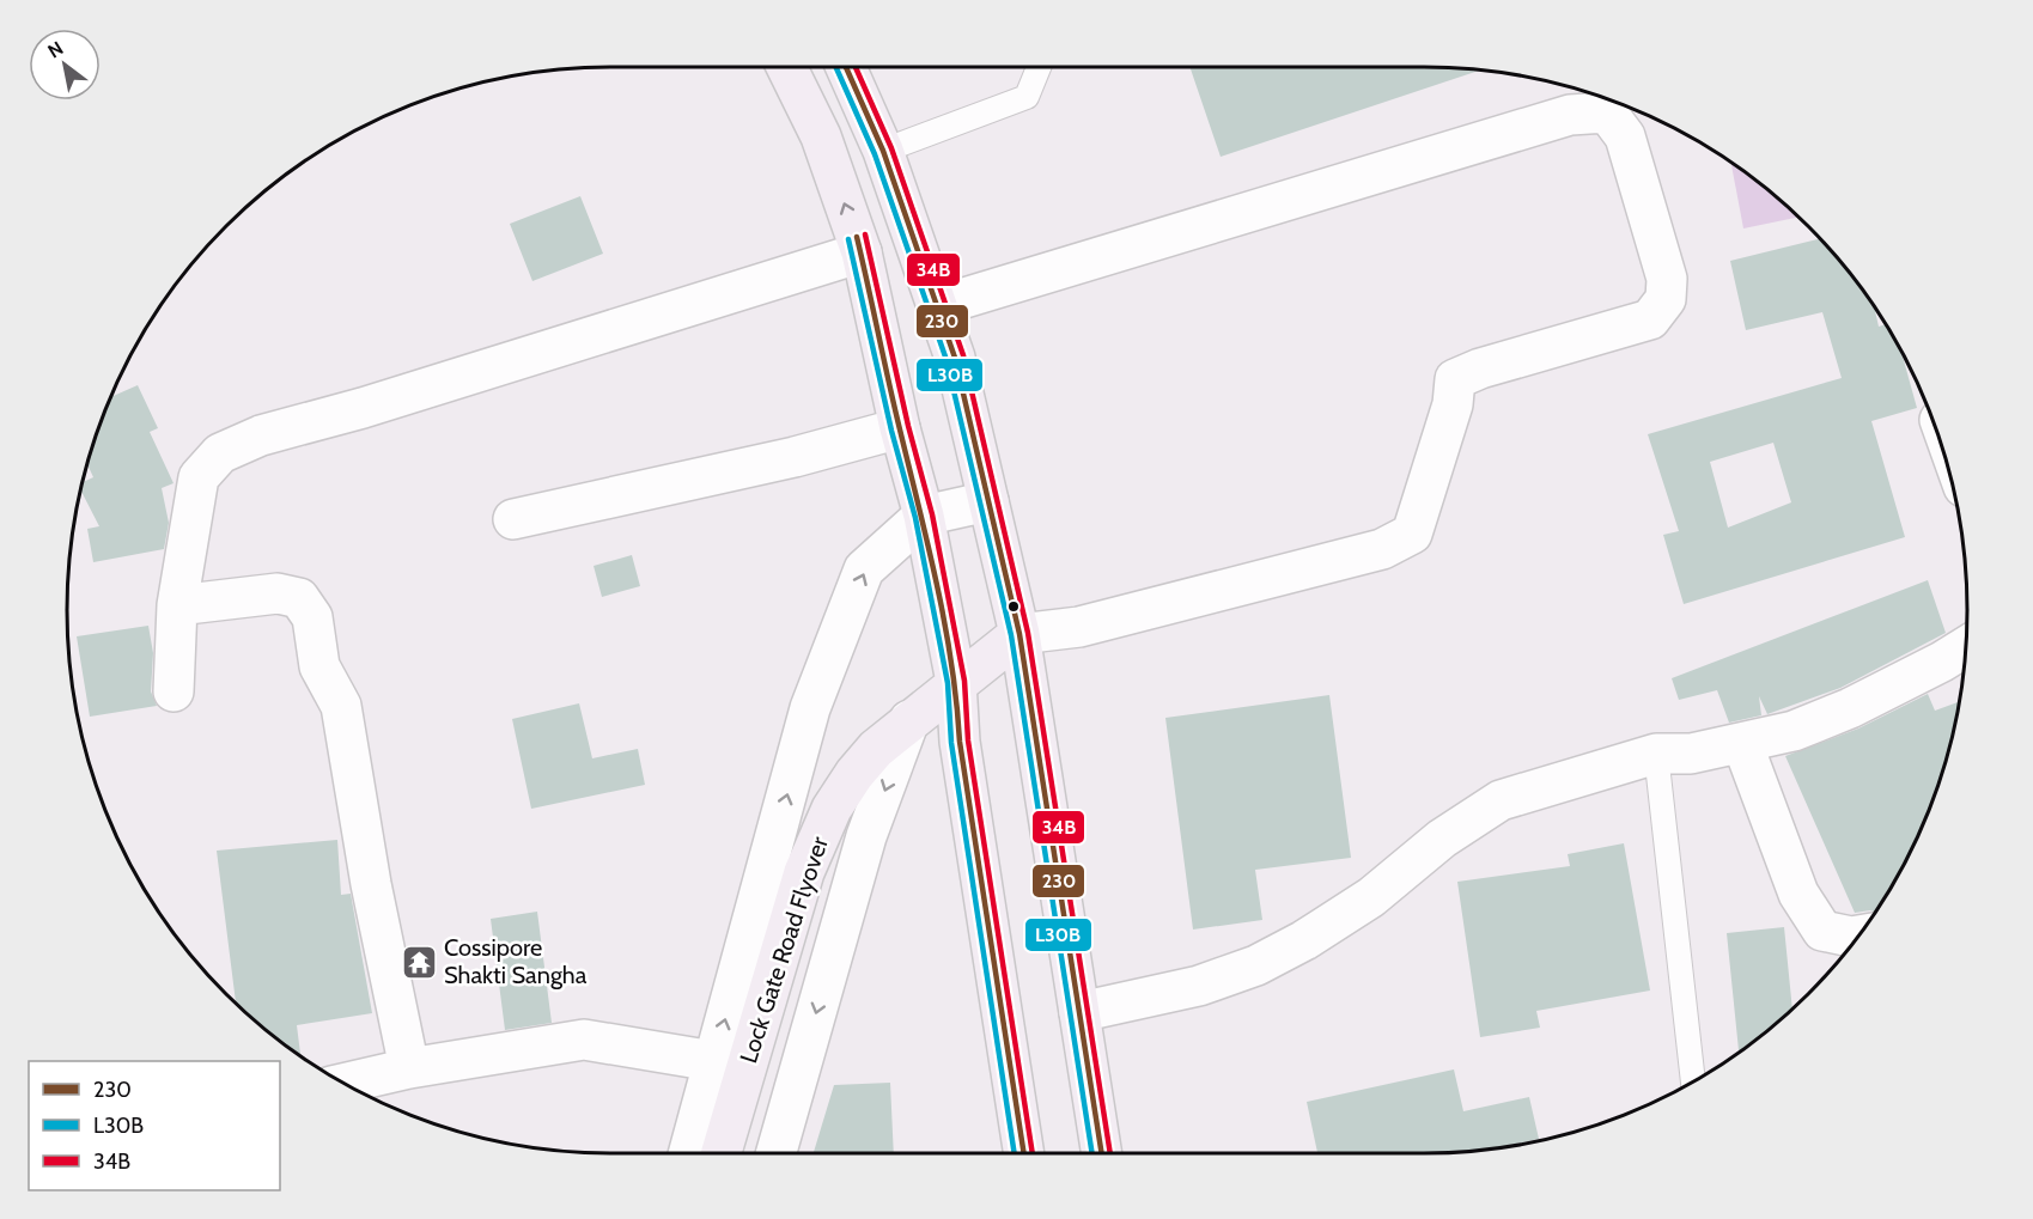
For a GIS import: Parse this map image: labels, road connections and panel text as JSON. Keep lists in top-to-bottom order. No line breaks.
{"streets":{"main road":["Lock Gate Road Flyover"]},"places":{"temple":["Cossipore Shakti Sangha"]},"lines":["transit line 230","transit line L30B","transit line 34B"],"legend":["230","L30B","34B"],"north":"top left"}
